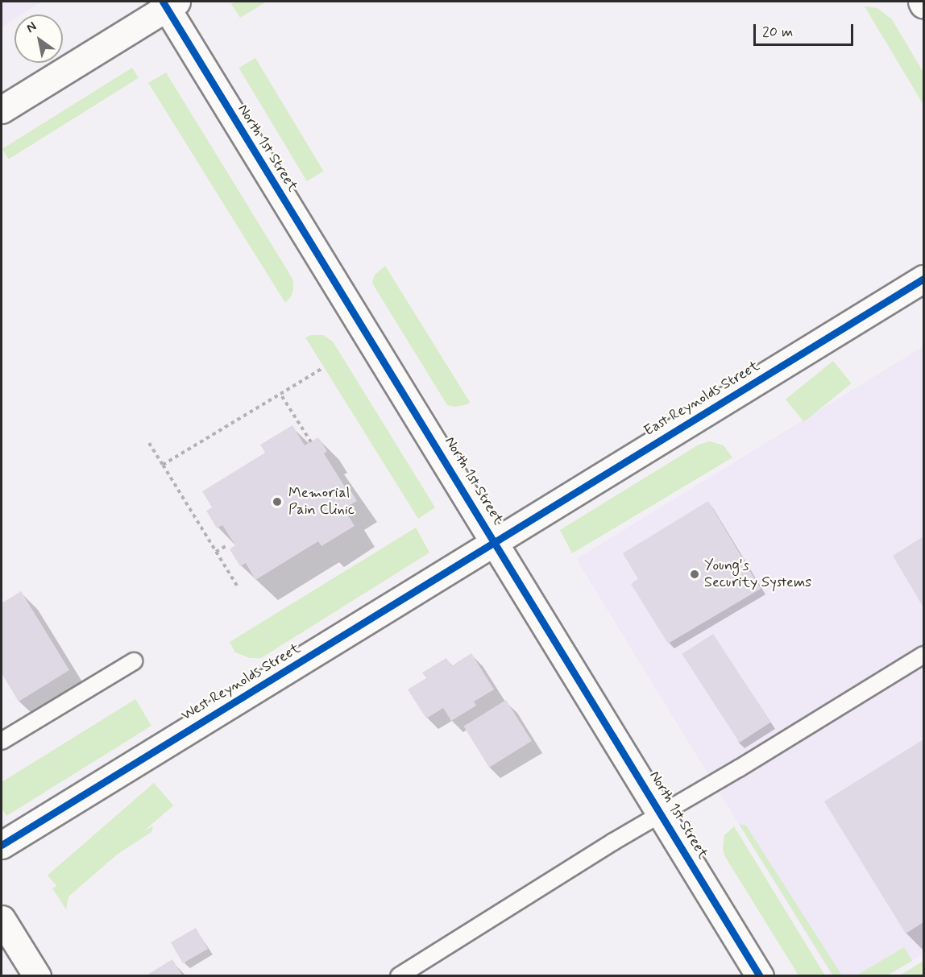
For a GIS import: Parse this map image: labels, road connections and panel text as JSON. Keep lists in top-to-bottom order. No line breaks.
{"streets":{"street":["North 1st Street","East Reynolds Street","West Reynolds Street"]},"crossings":[["North 1st Street","East Reynolds Street"],["North 1st Street","West Reynolds Street"],["East Reynolds Street","West Reynolds Street"]],"places":["Memorial Pain Clinic","Young's Security Systems"],"scale_bar":"20 m","north":"top left"}
